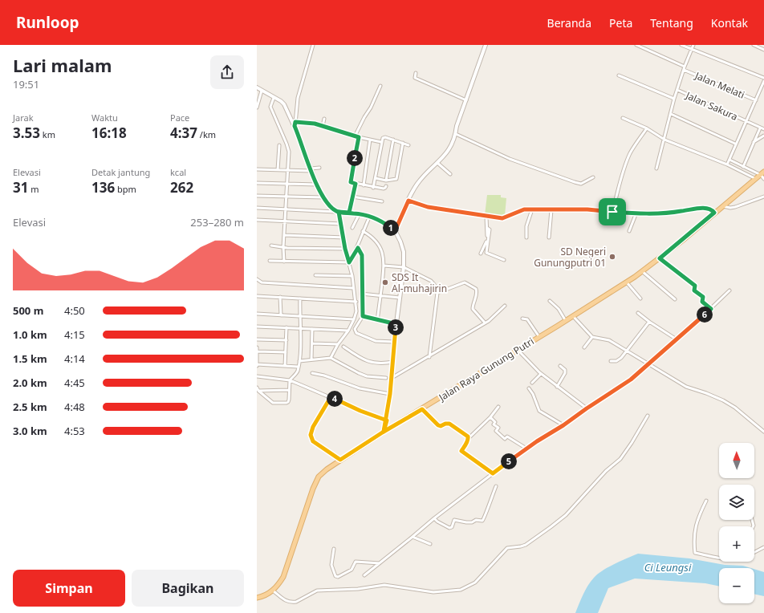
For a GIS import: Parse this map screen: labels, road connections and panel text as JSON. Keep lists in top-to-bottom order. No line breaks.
{"streets":{"main road":["Jalan Raya Gunung Putri"],"street":["Jalan Melati","Jalan Sakura"]},"water":["Ci Leungsi"],"places":["SD Negeri Gunungputri 01","SDS It Al-muhajirin"],"north":"top","page":{"header":"Runloop","nav":["Beranda","Peta","Tentang","Kontak"],"heading":["Lari malam","19:51"],"stats":[["Jarak","3.53 km"],["Waktu","16:18"],["Pace","4:37 /km"],["Elevasi","31 m"],["Detak jantung","136 bpm"],["kcal","262"]],"pins":["2","1","6","3","4","5"],"chart":["Elevasi","253–280 m"],"list":[{"name":"500 m","note":"4:50"},{"name":"1.0 km","note":"4:15"},{"name":"1.5 km","note":"4:14"},{"name":"2.0 km","note":"4:45"},{"name":"2.5 km","note":"4:48"},{"name":"3.0 km","note":"4:53"}],"map_buttons":["+","−"],"buttons":["Simpan","Bagikan"]}}
